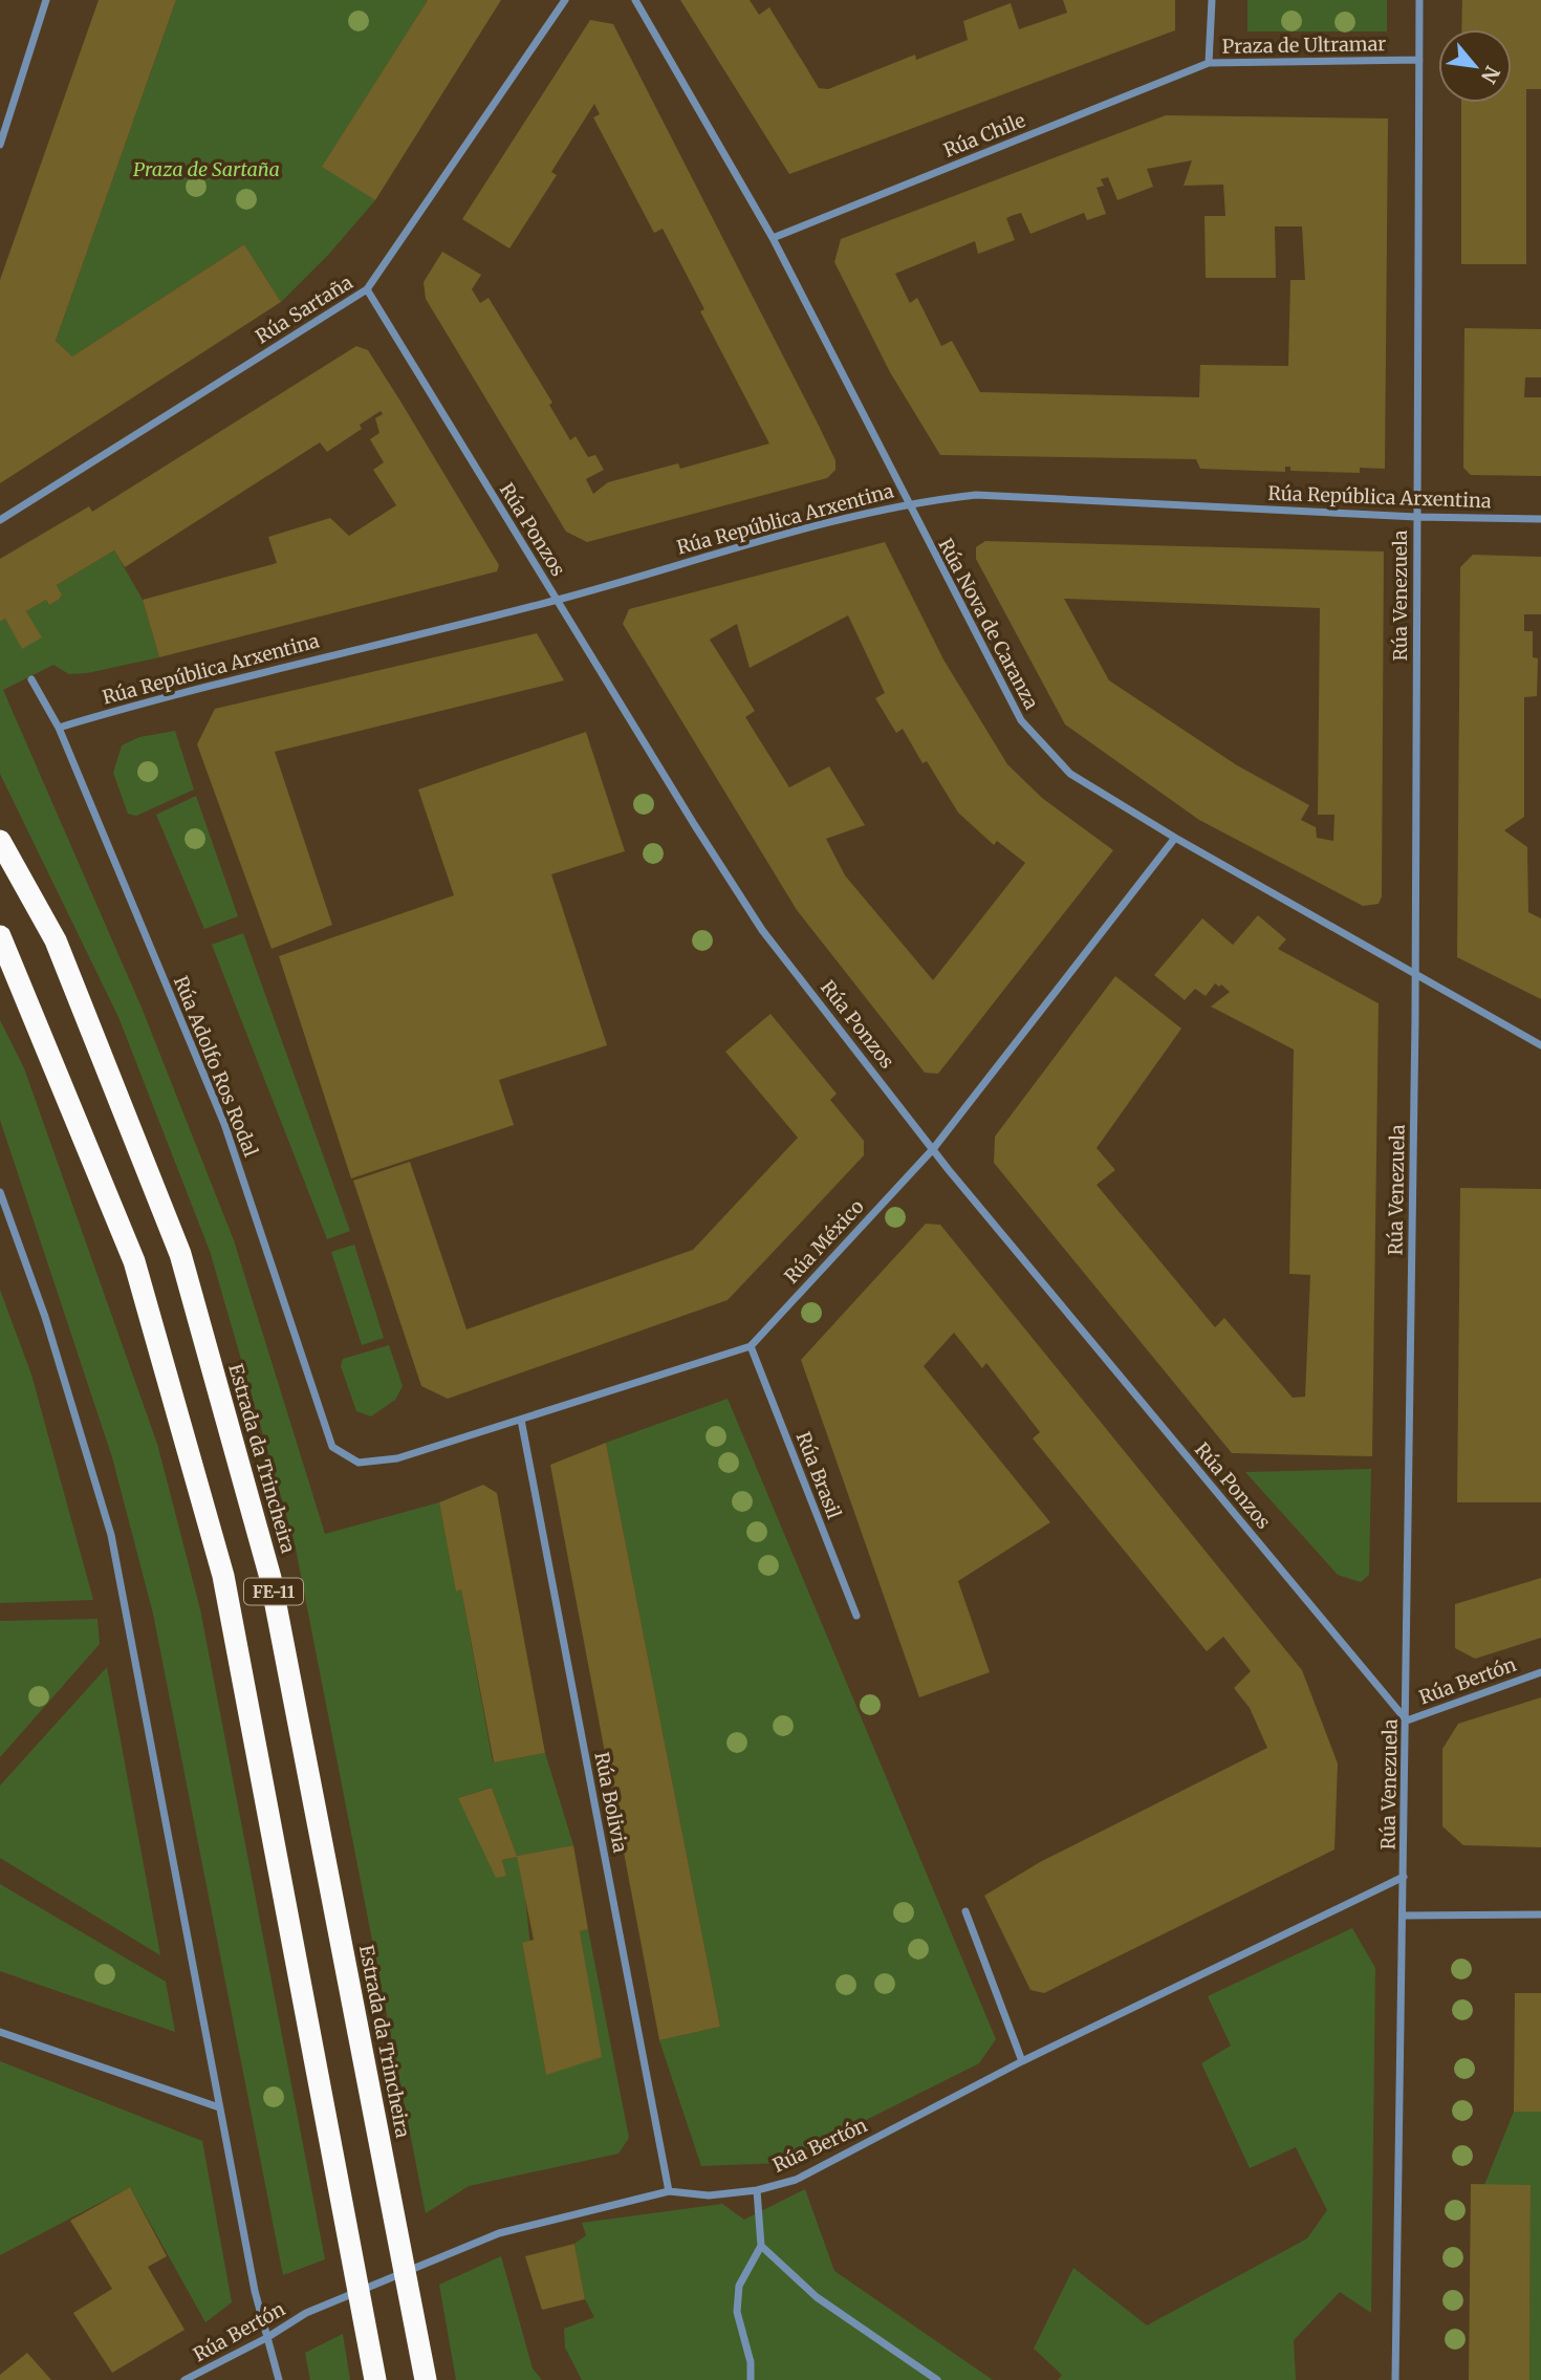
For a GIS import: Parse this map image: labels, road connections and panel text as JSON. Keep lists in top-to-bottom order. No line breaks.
{"streets":{"highway":["Estrada da Trincheira","FE-11"],"street":["Praza de Ultramar","Rúa Chile","Rúa Sartaña","Rúa República Arxentina","Rúa Ponzos","Rúa Venezuela","Rúa Nova de Caranza","Rúa Adolfo Ros Rodal","Rúa México","Rúa Brasil","Rúa Bertón","Rúa Bolivia"]},"crossings":[["Praza de Ultramar","Rúa Chile"],["Praza de Ultramar","Rúa Venezuela"],["Rúa Chile","Rúa Nova de Caranza"],["Rúa Sartaña","Rúa Ponzos"],["Rúa República Arxentina","Rúa Ponzos"],["Rúa República Arxentina","Rúa Venezuela"],["Rúa República Arxentina","Rúa Nova de Caranza"],["Rúa República Arxentina","Rúa Adolfo Ros Rodal"],["Rúa Ponzos","Rúa Venezuela"],["Rúa Ponzos","Rúa México"],["Rúa Ponzos","Rúa Bertón"],["Rúa Venezuela","Rúa Nova de Caranza"],["Rúa Venezuela","Rúa Bertón"],["Rúa Nova de Caranza","Rúa México"],["Rúa Adolfo Ros Rodal","Rúa México"],["Rúa México","Rúa Brasil"],["Rúa México","Rúa Bolivia"],["Rúa Bertón","Rúa Bolivia"]],"parks":["Praza de Sartaña"],"north":"bottom right"}
